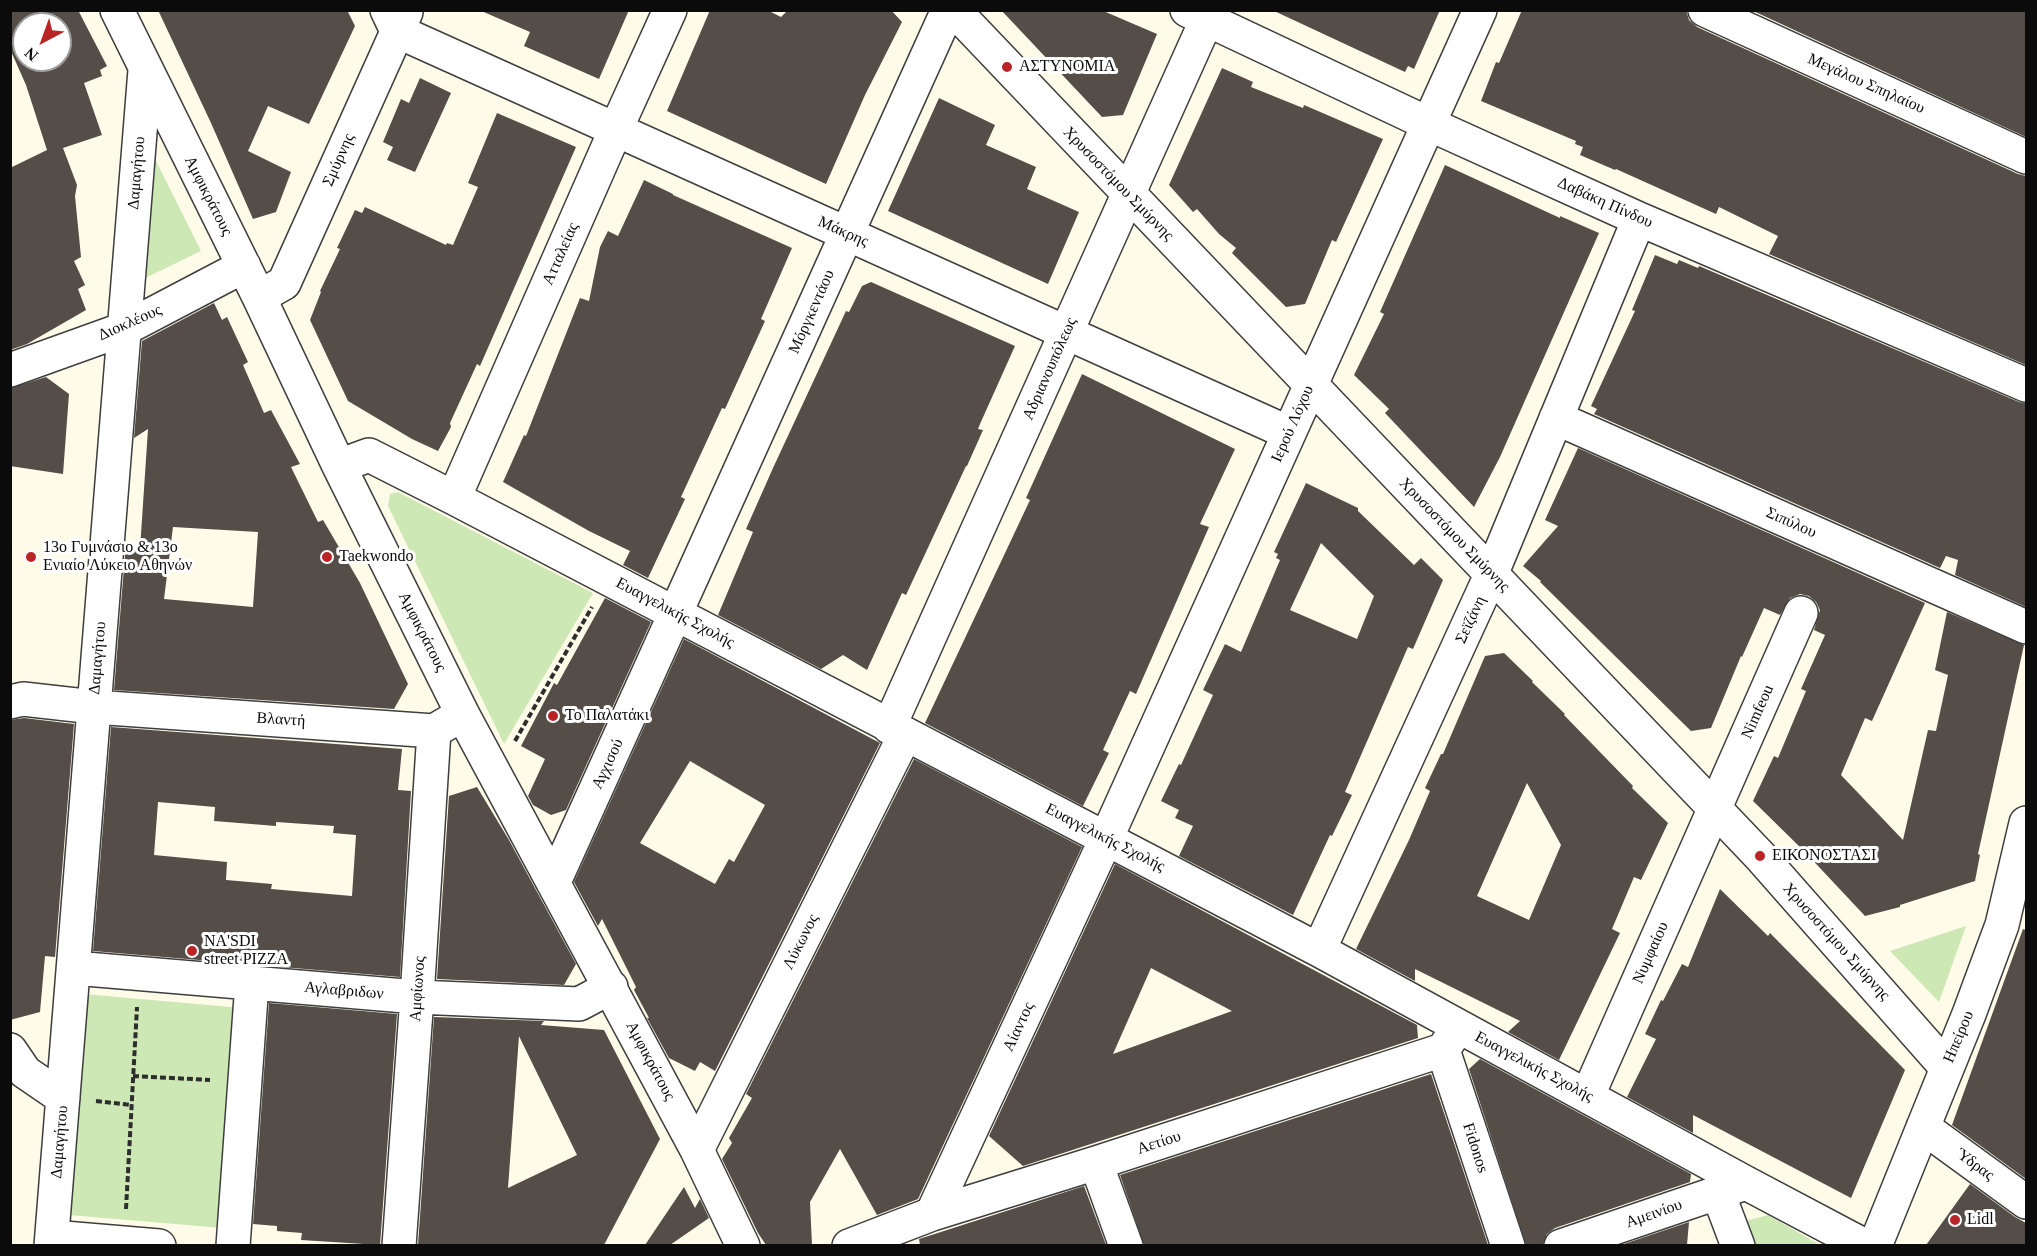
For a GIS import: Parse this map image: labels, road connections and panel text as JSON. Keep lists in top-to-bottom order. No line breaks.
{"streets":{"street":["Μεγάλου Σπηλαίου","Σμύρνης","Δαμαγήτου","Χρυσοστόμου Σμύρνης","Αμφικράτους","Δαβάκη Πίνδου","Μάκρης","Ατταλείας","Μόργκεντάου","Διοκλέους","Αδριανουπόλεως","Ιερού Λόχου","Σιπύλου","Ευαγγελικής Σχολής","Σεϊζάνη","Nimfeou","Βλαντή","Αγχισού","Λύκωνος","Νυμφαίου","Αμφίωνος","Αγλαβριδων","Αίαντος","Ηπείρου","Αετίου","Fidonos","Ύδρας","Αμεινίου"]},"crossings":[["Σμύρνης","Αμφικράτους"],["Σμύρνης","Μάκρης"],["Δαμαγήτου","Αμφικράτους"],["Δαμαγήτου","Διοκλέους"],["Δαμαγήτου","Βλαντή"],["Δαμαγήτου","Αγλαβριδων"],["Χρυσοστόμου Σμύρνης","Αδριανουπόλεως"],["Χρυσοστόμου Σμύρνης","Ιερού Λόχου"],["Χρυσοστόμου Σμύρνης","Σεϊζάνη"],["Χρυσοστόμου Σμύρνης","Nimfeou"],["Χρυσοστόμου Σμύρνης","Νυμφαίου"],["Χρυσοστόμου Σμύρνης","Ηπείρου"],["Αμφικράτους","Διοκλέους"],["Αμφικράτους","Ευαγγελικής Σχολής"],["Αμφικράτους","Αγχισού"],["Αμφικράτους","Λύκωνος"],["Αμφικράτους","Αγλαβριδων"],["Δαβάκη Πίνδου","Αδριανουπόλεως"],["Δαβάκη Πίνδου","Ιερού Λόχου"],["Δαβάκη Πίνδου","Σεϊζάνη"],["Μάκρης","Ατταλείας"],["Μάκρης","Μόργκεντάου"],["Μάκρης","Αδριανουπόλεως"],["Μάκρης","Ιερού Λόχου"],["Ατταλείας","Ευαγγελικής Σχολής"],["Μόργκεντάου","Ευαγγελικής Σχολής"],["Μόργκεντάου","Αγχισού"],["Αδριανουπόλεως","Ευαγγελικής Σχολής"],["Αδριανουπόλεως","Λύκωνος"],["Ιερού Λόχου","Ευαγγελικής Σχολής"],["Ιερού Λόχου","Αίαντος"],["Σιπύλου","Σεϊζάνη"],["Ευαγγελικής Σχολής","Σεϊζάνη"],["Ευαγγελικής Σχολής","Αγχισού"],["Ευαγγελικής Σχολής","Λύκωνος"],["Ευαγγελικής Σχολής","Νυμφαίου"],["Ευαγγελικής Σχολής","Αίαντος"],["Ευαγγελικής Σχολής","Αετίου"],["Ευαγγελικής Σχολής","Fidonos"],["Ευαγγελικής Σχολής","Αμεινίου"],["Nimfeou","Νυμφαίου"],["Βλαντή","Αμφίωνος"],["Αμφίωνος","Αγλαβριδων"],["Αίαντος","Αετίου"],["Ηπείρου","Ύδρας"],["Αετίου","Fidonos"]],"places":["ΑΣΤΥΝΟΜΙΑ","13ο Γυμνάσιο & 13ο Ενιαίο Λύκειο Αθηνών","Taekwondo","Το Παλατάκι","ΕΙΚΟΝΟΣΤΑΣΙ","NA'SDI street PIZZA","Lidl"],"north":"bottom left"}
